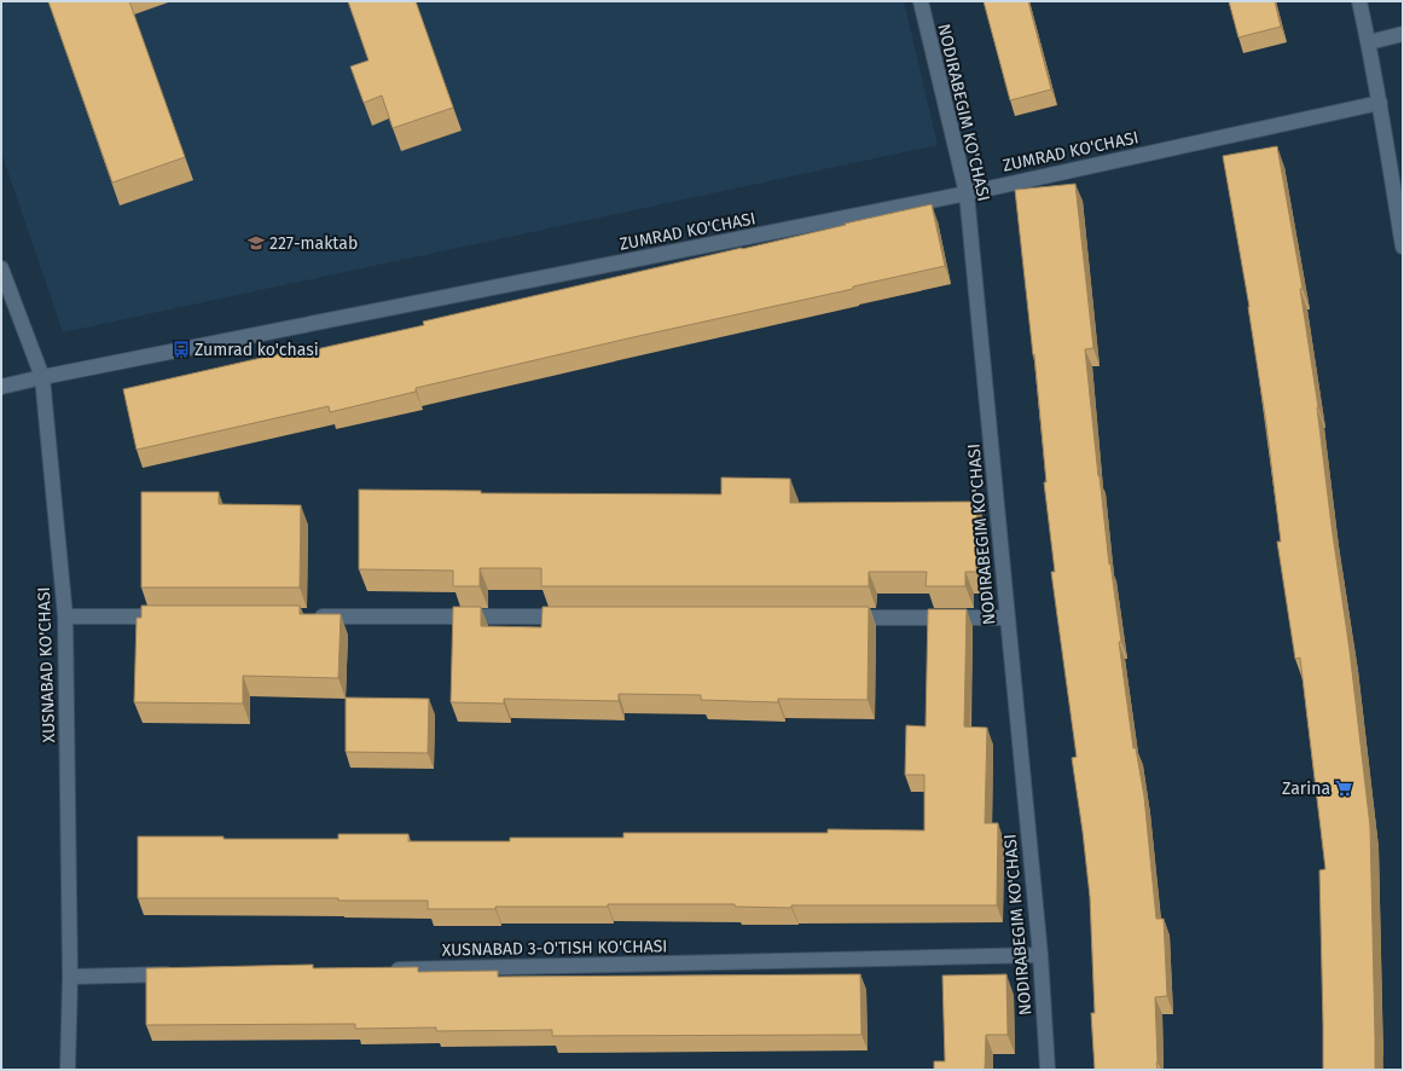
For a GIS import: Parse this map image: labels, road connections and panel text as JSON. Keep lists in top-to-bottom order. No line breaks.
{"streets":{"street":["NODIRABEGIM KO'CHASI","ZUMRAD KO'CHASI","XUSNABAD KO'CHASI","XUSNABAD 3-O'TISH KO'CHASI"]},"crossings":[["NODIRABEGIM KO'CHASI","ZUMRAD KO'CHASI"],["NODIRABEGIM KO'CHASI","XUSNABAD 3-O'TISH KO'CHASI"],["ZUMRAD KO'CHASI","XUSNABAD KO'CHASI"]],"places":{"school or university":["227-maktab"],"bus stop":["Zumrad ko'chasi"],"supermarket":["Zarina"]}}
